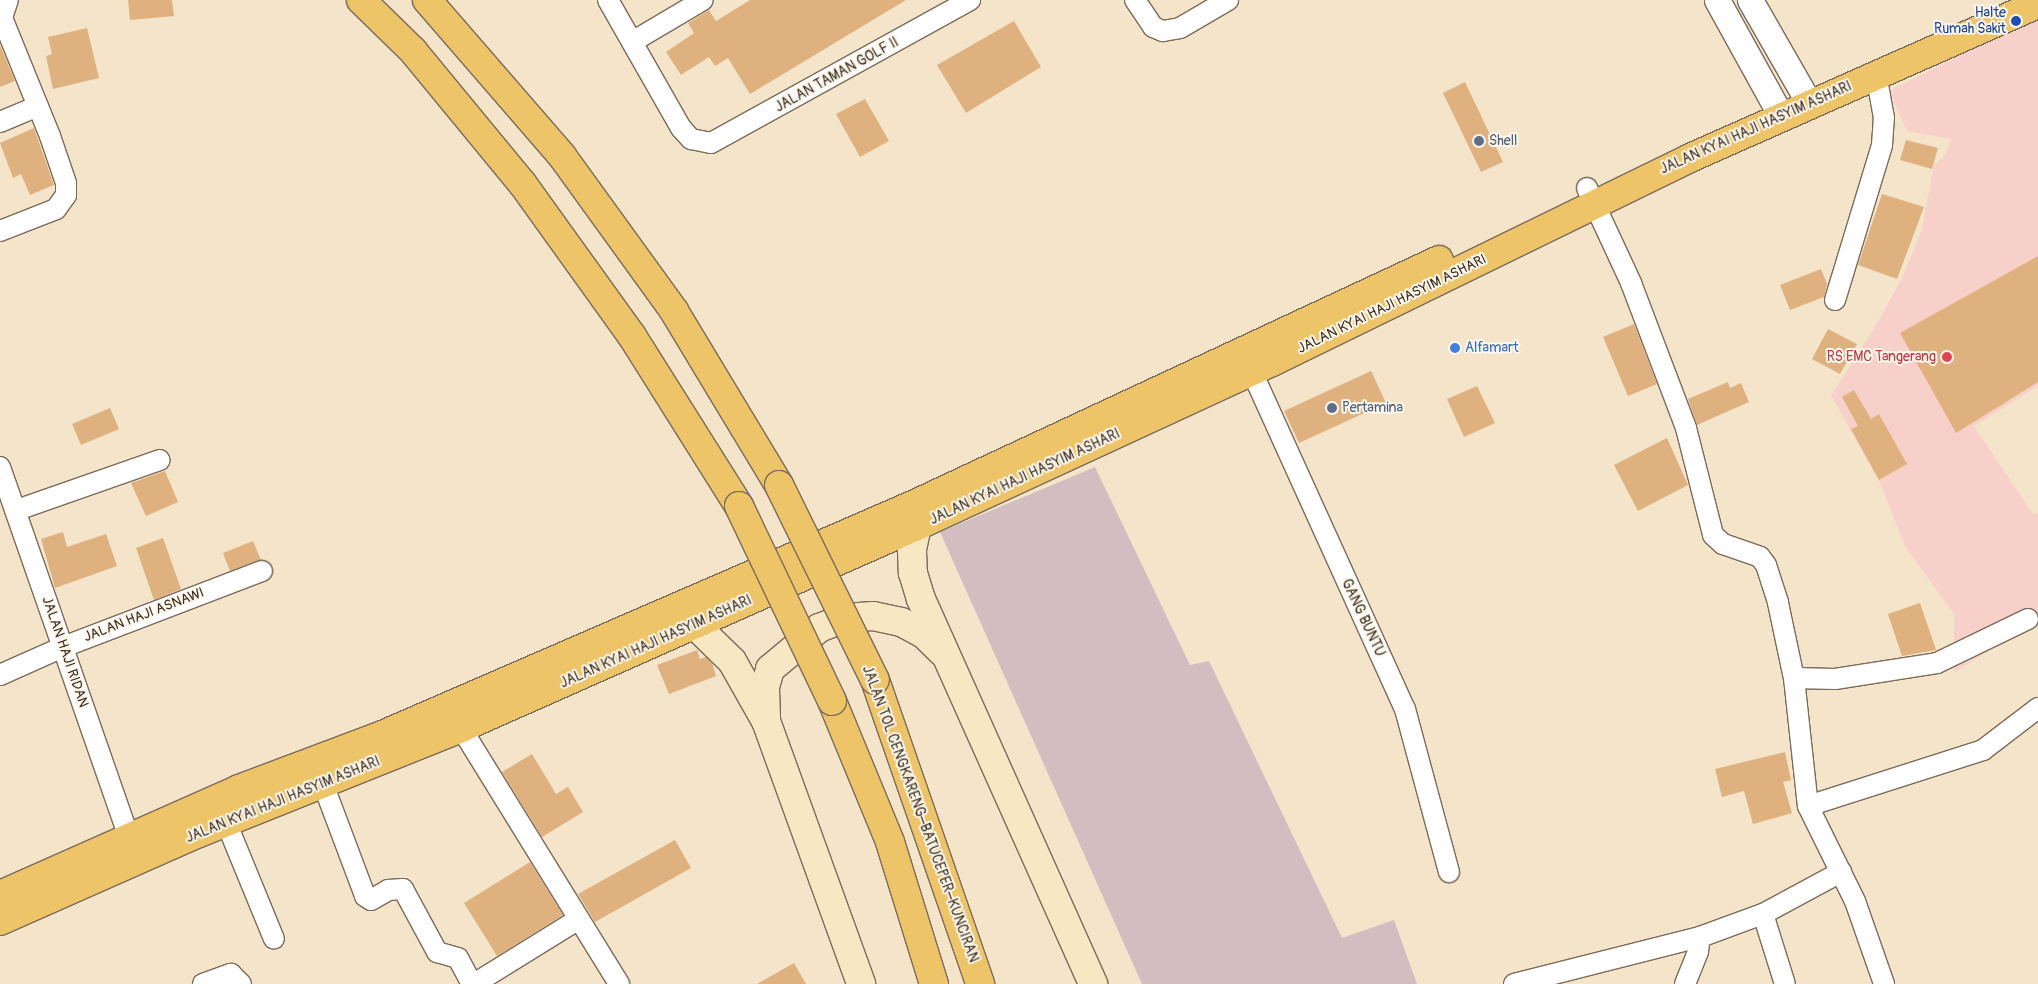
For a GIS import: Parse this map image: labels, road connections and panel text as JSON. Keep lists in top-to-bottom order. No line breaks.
{"streets":{"main road":["JALAN KYAI HAJI HASYIM ASHARI","JALAN TOL CENGKARENG–BATUCEPER–KUNCIRAN"],"street":["JALAN TAMAN GOLF II","JALAN HAJI ASNAWI","GANG BUNTU","JALAN HAJI RIDAN"]},"crossings":[["JALAN KYAI HAJI HASYIM ASHARI","GANG BUNTU"],["JALAN KYAI HAJI HASYIM ASHARI","JALAN HAJI RIDAN"],["JALAN HAJI ASNAWI","JALAN HAJI RIDAN"]],"places":["Halte Rumah Sakit","Shell","Alfamart","RS EMC Tangerang","Pertamina"]}
